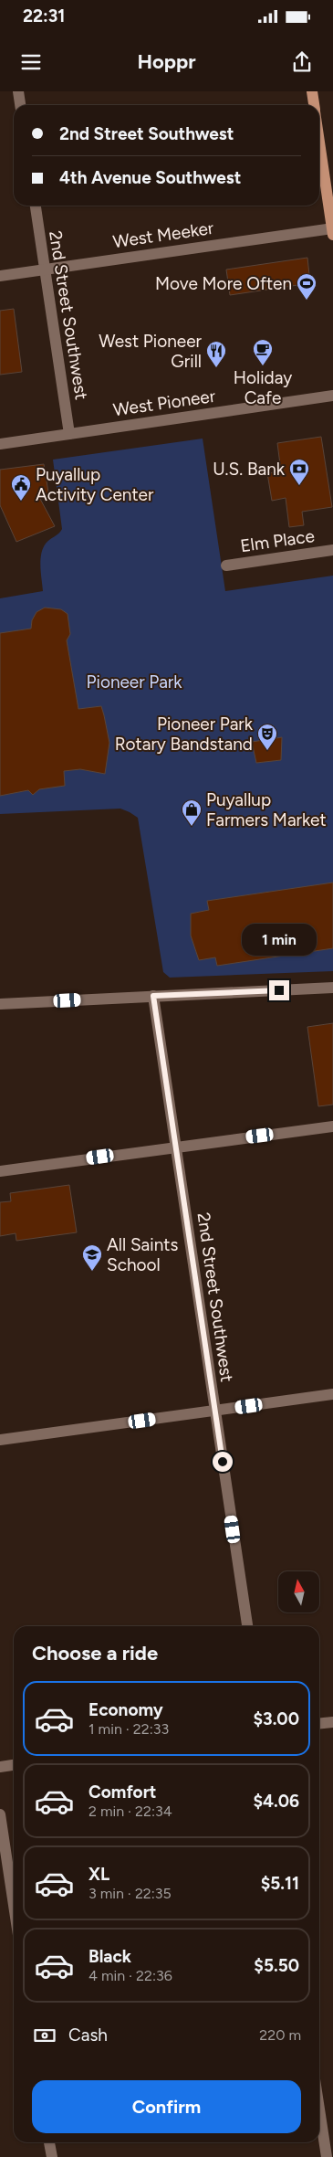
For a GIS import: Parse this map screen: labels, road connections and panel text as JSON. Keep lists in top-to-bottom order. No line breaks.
{"streets":{"street":["West Meeker","2nd Street Southwest","West Pioneer","Elm Place"]},"crossings":[["West Meeker","2nd Street Southwest"],["2nd Street Southwest","West Pioneer"]],"parks":["Pioneer Park"],"places":{"sports":["Move More Often"],"cafe":["Holiday Cafe"],"restaurant":["West Pioneer Grill"],"bank":["U.S. Bank"],"public building":["Puyallup Activity Center"],"theatre":["Pioneer Park Rotary Bandstand"],"shop":["Puyallup Farmers Market"],"school or university":["All Saints School"]},"north":"top","page":{"status":"22:31","header":"Hoppr","banner":["2nd Street Southwest","4th Avenue Southwest"],"bubble":"1 min","heading":"Choose a ride","list":[{"name":"Economy","note":"1 min · 22:33","value":"$3.00"},{"name":"Comfort","note":"2 min · 22:34","value":"$4.06"},{"name":"XL","note":"3 min · 22:35","value":"$5.11"},{"name":"Black","note":"4 min · 22:36","value":"$5.50"}],"pay":["Cash","220 m"],"buttons":"Confirm"}}
